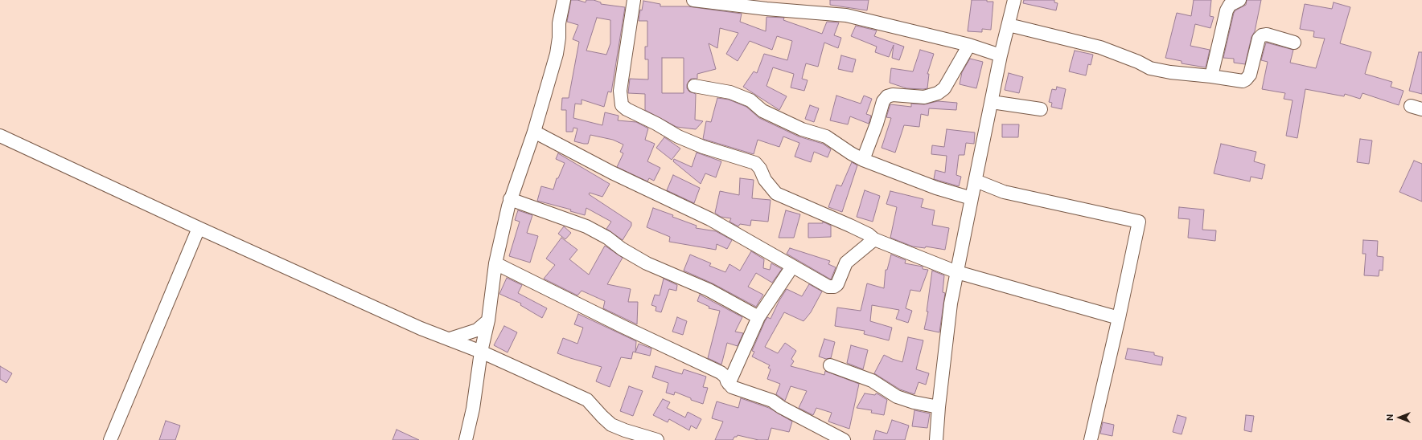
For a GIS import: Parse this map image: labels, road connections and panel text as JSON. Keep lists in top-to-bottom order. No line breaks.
{"north":"left"}
